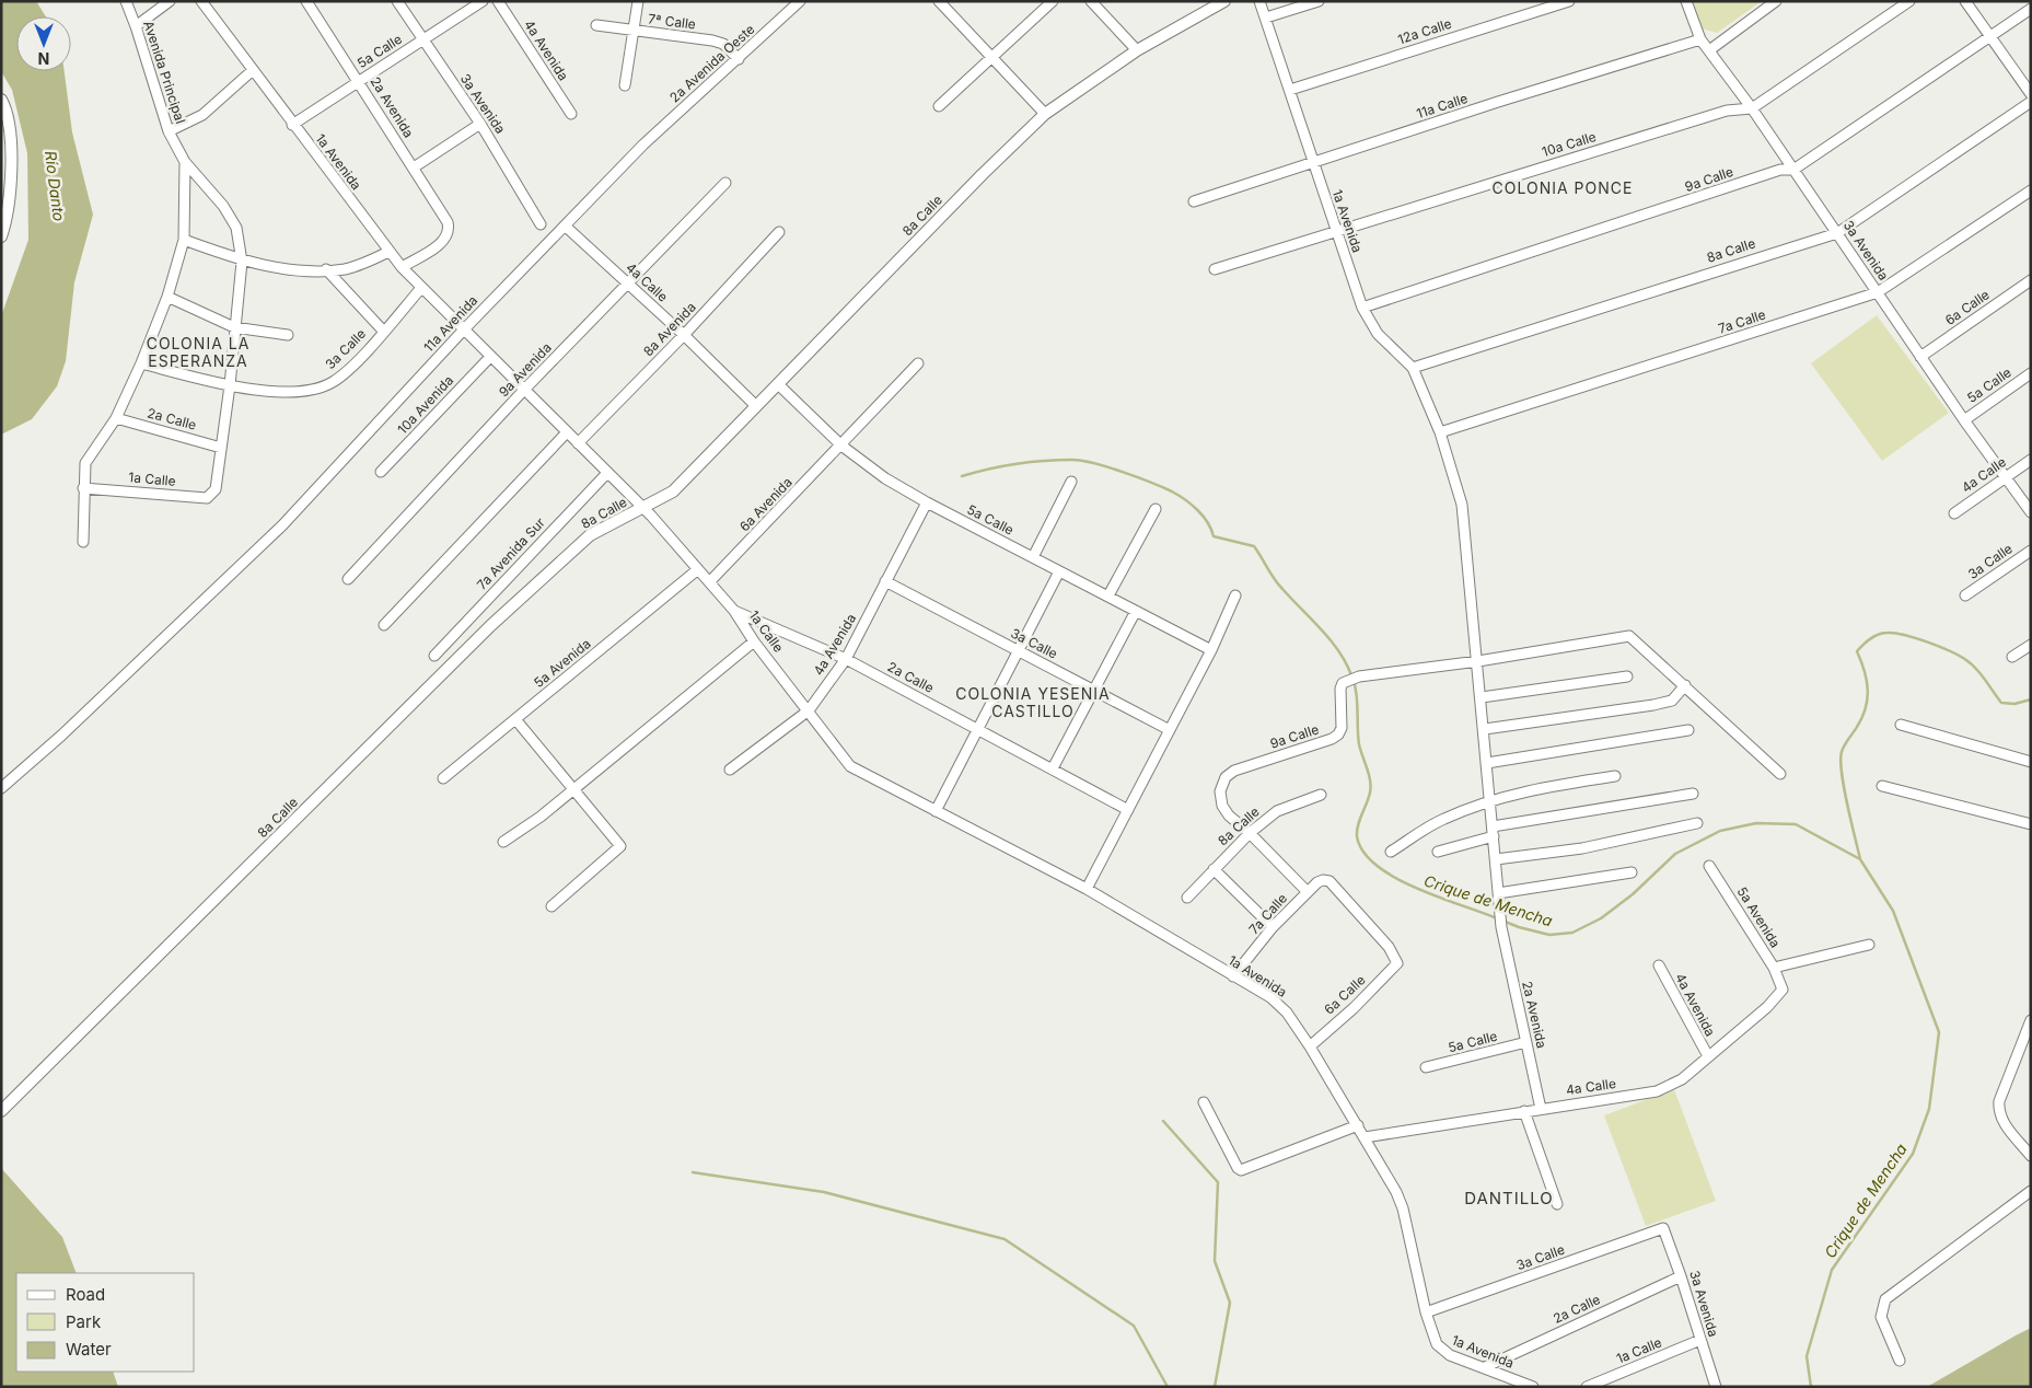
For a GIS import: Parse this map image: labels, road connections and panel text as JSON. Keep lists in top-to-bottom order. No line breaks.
{"streets":{"street":["7ª Calle","12a Calle","4a Avenida","5a Calle","2a Avenida Oeste","Avenida Principal","3a Avenida","11a Calle","2a Avenida","10a Calle","1a Avenida","9a Calle","8a Calle","4a Calle","6a Calle","7a Calle","11a Avenida","8a Avenida","3a Calle","9a Avenida","10a Avenida","2a Calle","1a Calle","6a Avenida","7a Avenida Sur","5a Avenida"]},"crossings":[["7ª Calle","2a Avenida Oeste"],["12a Calle","1a Avenida"],["4a Avenida","5a Calle"],["4a Avenida","4a Calle"],["4a Avenida","3a Calle"],["4a Avenida","2a Calle"],["4a Avenida","1a Calle"],["5a Calle","3a Avenida"],["5a Calle","2a Avenida"],["5a Calle","1a Avenida"],["5a Calle","8a Calle"],["5a Calle","6a Avenida"],["2a Avenida Oeste","11a Avenida"],["Avenida Principal","3a Calle"],["Avenida Principal","2a Calle"],["Avenida Principal","1a Calle"],["3a Avenida","11a Calle"],["3a Avenida","10a Calle"],["3a Avenida","9a Calle"],["3a Avenida","8a Calle"],["3a Avenida","4a Calle"],["3a Avenida","6a Calle"],["3a Avenida","7a Calle"],["3a Avenida","3a Calle"],["3a Avenida","2a Calle"],["3a Avenida","1a Calle"],["11a Calle","1a Avenida"],["2a Avenida","1a Avenida"],["2a Avenida","9a Calle"],["2a Avenida","4a Calle"],["10a Calle","1a Avenida"],["1a Avenida","9a Calle"],["1a Avenida","8a Calle"],["1a Avenida","4a Calle"],["1a Avenida","6a Calle"],["1a Avenida","7a Calle"],["1a Avenida","11a Avenida"],["1a Avenida","3a Calle"],["1a Avenida","2a Calle"],["1a Avenida","1a Calle"],["9a Calle","8a Calle"],["8a Calle","4a Calle"],["8a Calle","1a Calle"],["4a Calle","11a Avenida"],["4a Calle","8a Avenida"],["4a Calle","9a Avenida"],["4a Calle","5a Avenida"],["6a Calle","7a Calle"],["11a Avenida","1a Calle"],["8a Avenida","1a Calle"],["9a Avenida","1a Calle"],["10a Avenida","1a Calle"],["2a Calle","1a Calle"],["1a Calle","6a Avenida"],["1a Calle","7a Avenida Sur"],["1a Calle","5a Avenida"]],"districts":["COLONIA PONCE","COLONIA LA ESPERANZA","COLONIA YESENIA CASTILLO","DANTILLO"],"water":["Río Danto","Crique de Mencha"],"legend":["Road","Park","Water"],"north":"bottom"}
